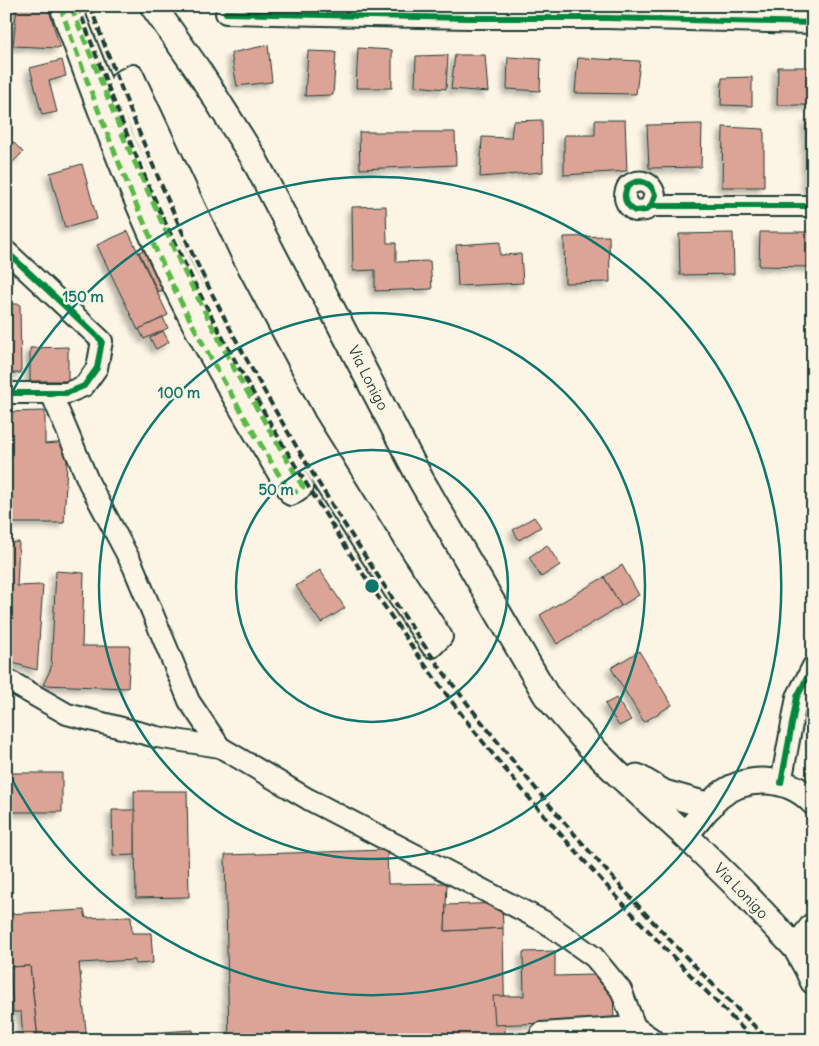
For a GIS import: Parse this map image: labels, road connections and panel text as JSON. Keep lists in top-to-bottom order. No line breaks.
{"streets":{"main road":["Via Lonigo"]},"rings":["150 m","100 m","50 m"]}
